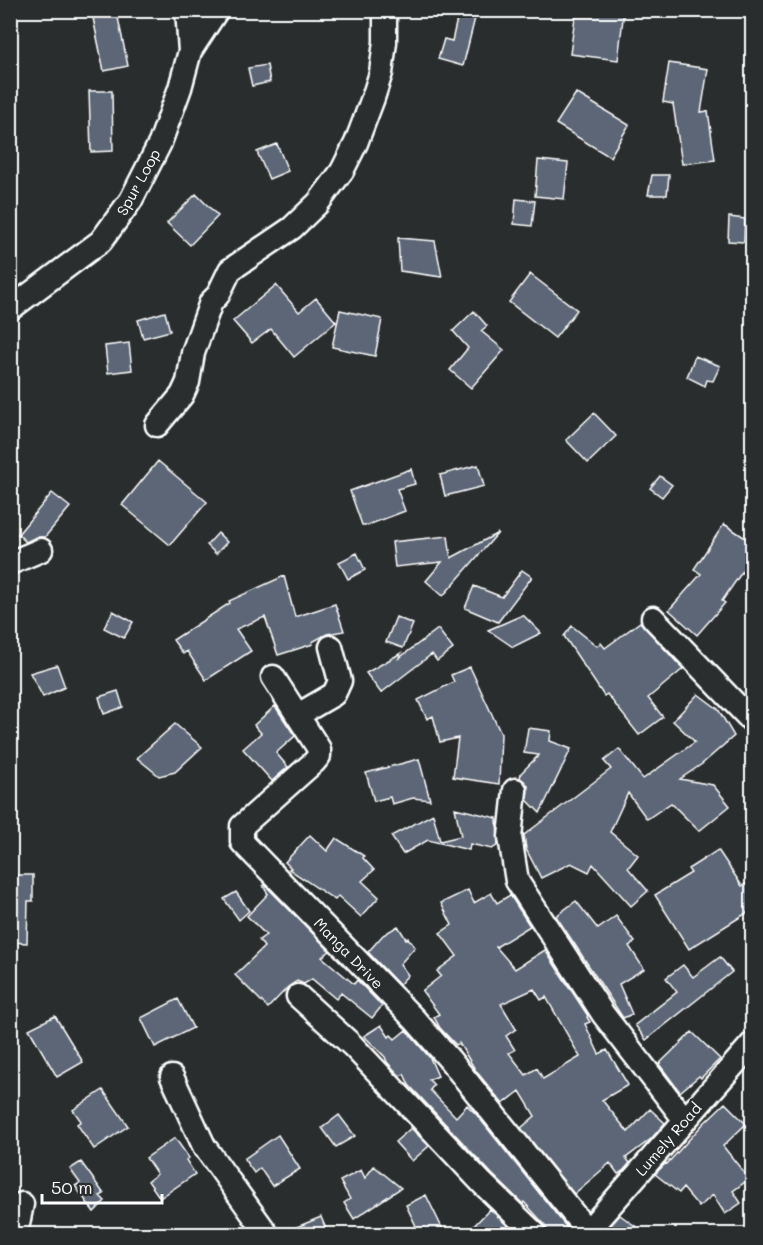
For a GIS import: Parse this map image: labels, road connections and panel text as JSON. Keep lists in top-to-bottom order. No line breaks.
{"streets":{"street":["Spur Loop","Manga Drive","Lumely Road"]},"crossings":[["Manga Drive","Lumely Road"]],"scale_bar":"50 m"}
